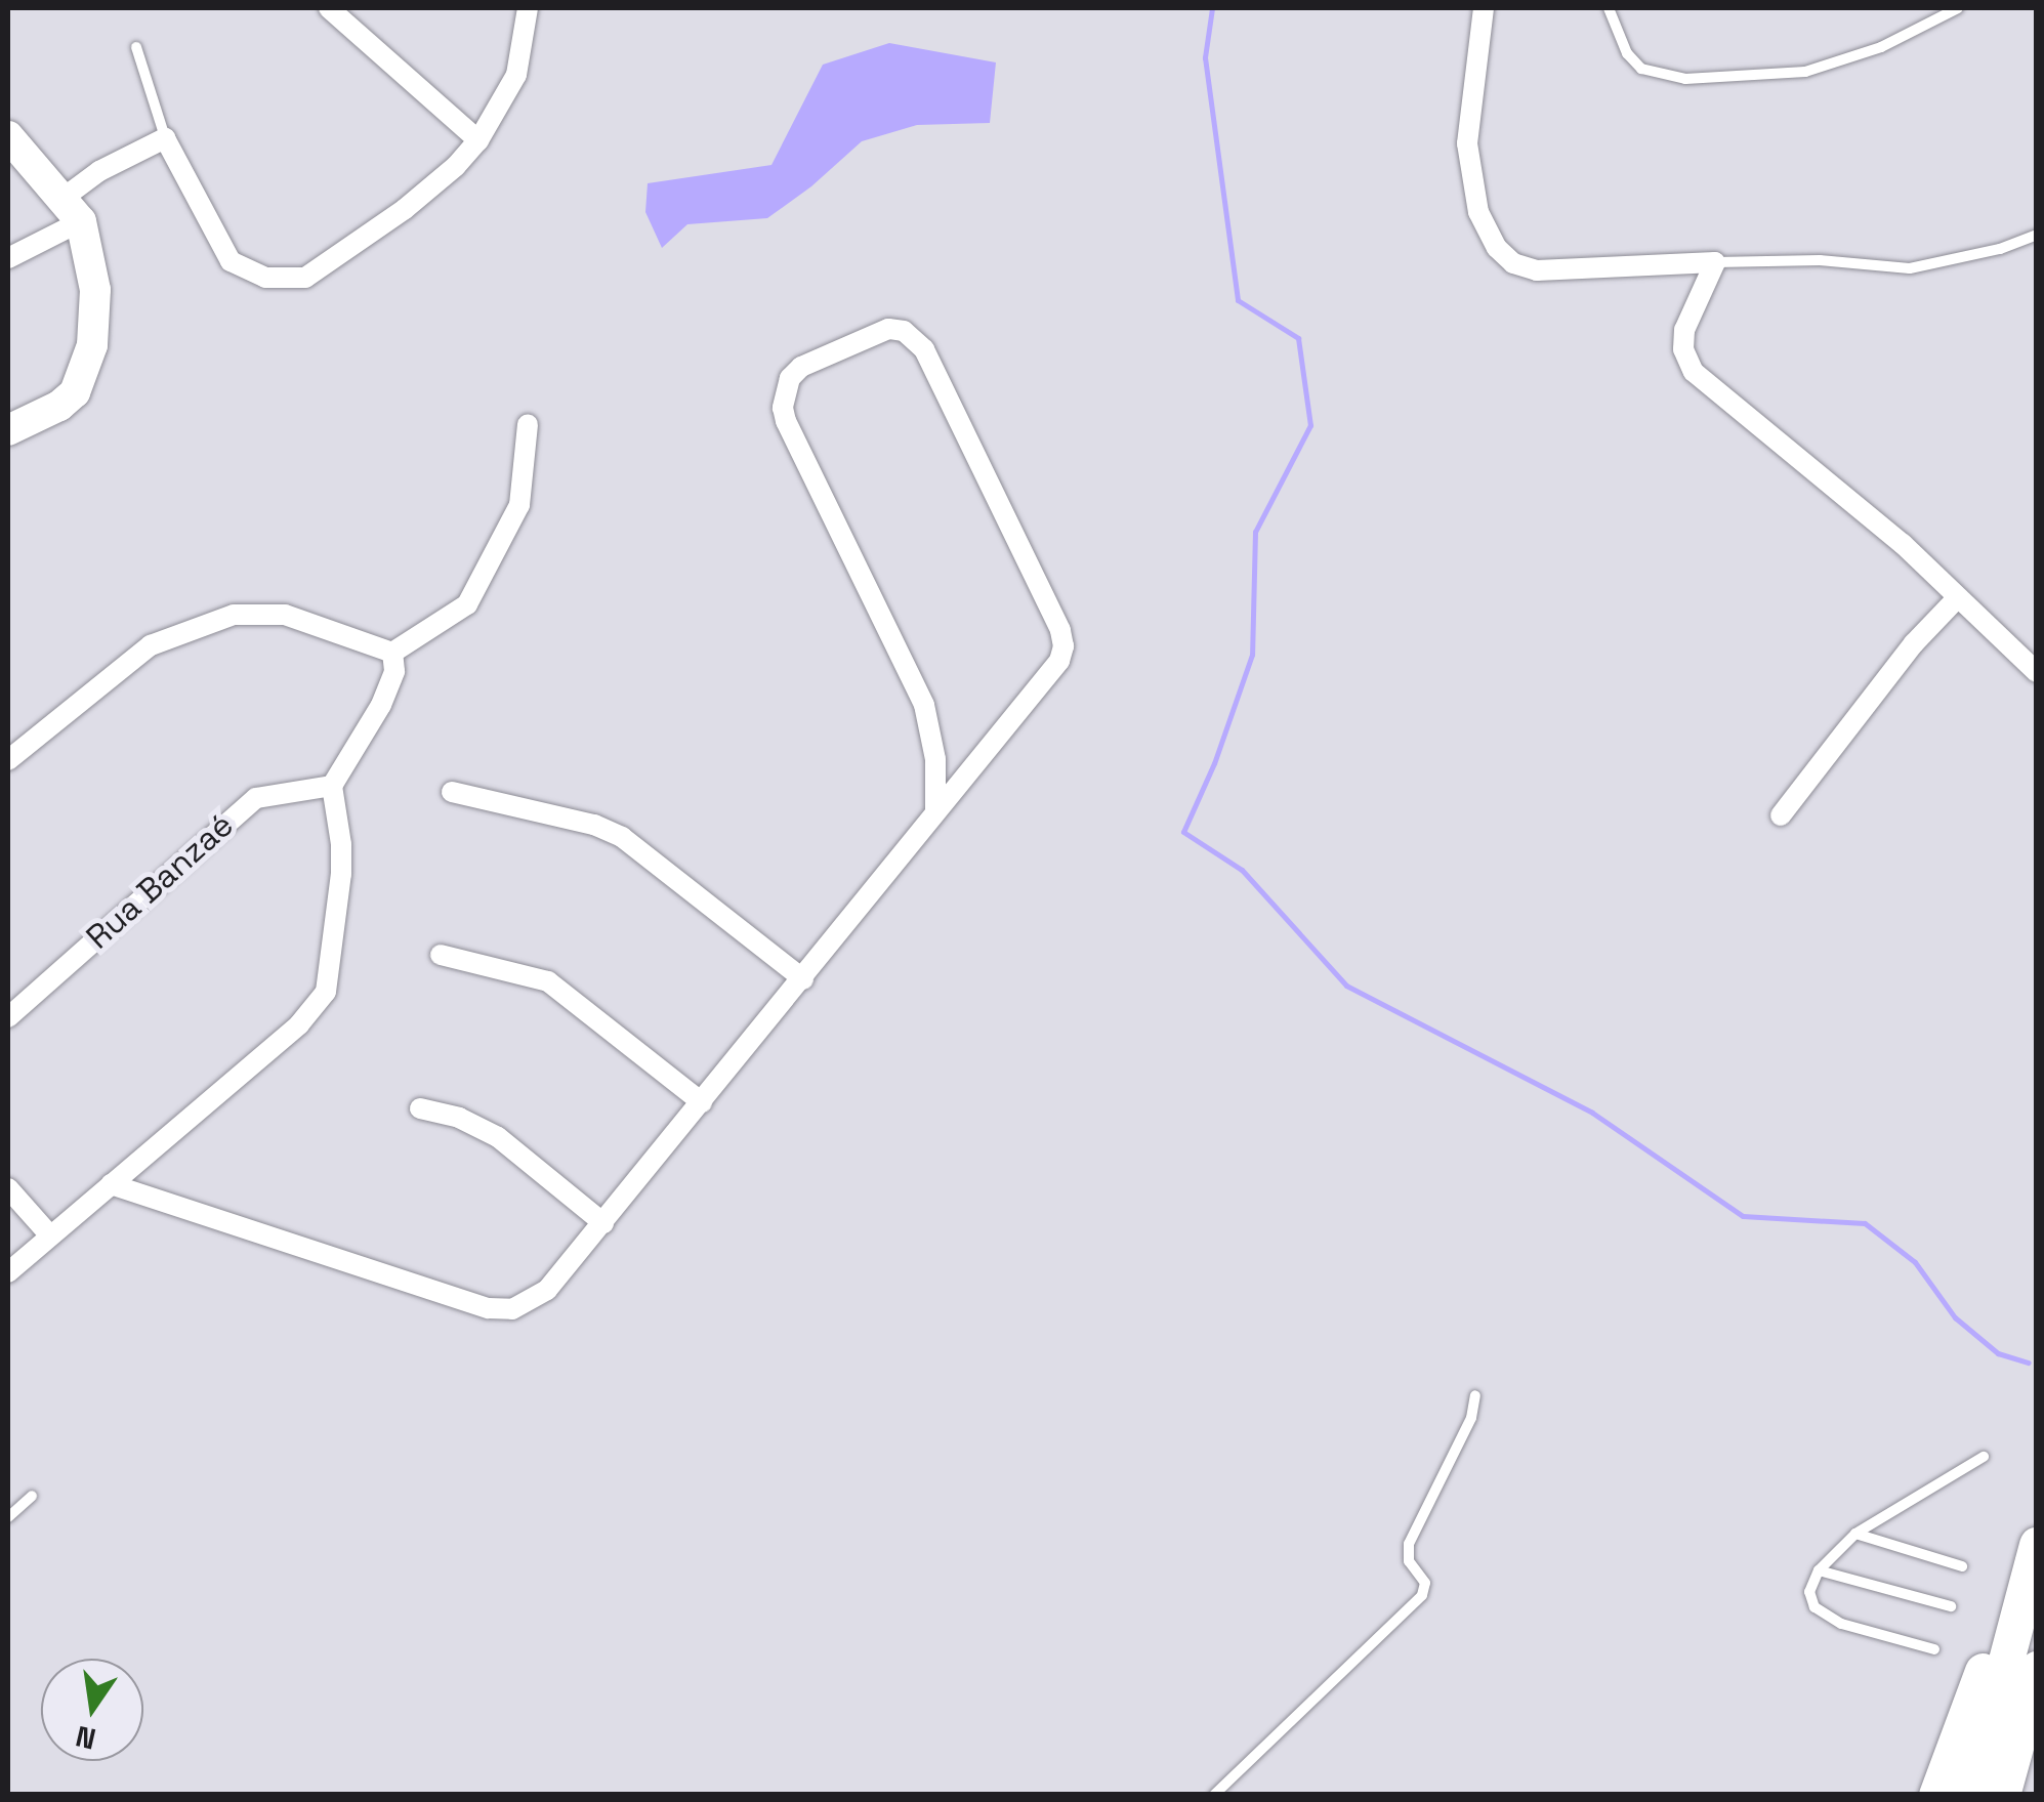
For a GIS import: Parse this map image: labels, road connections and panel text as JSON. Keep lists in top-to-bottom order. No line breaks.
{"streets":{"street":["Rua Banzaé"]},"north":"bottom"}
